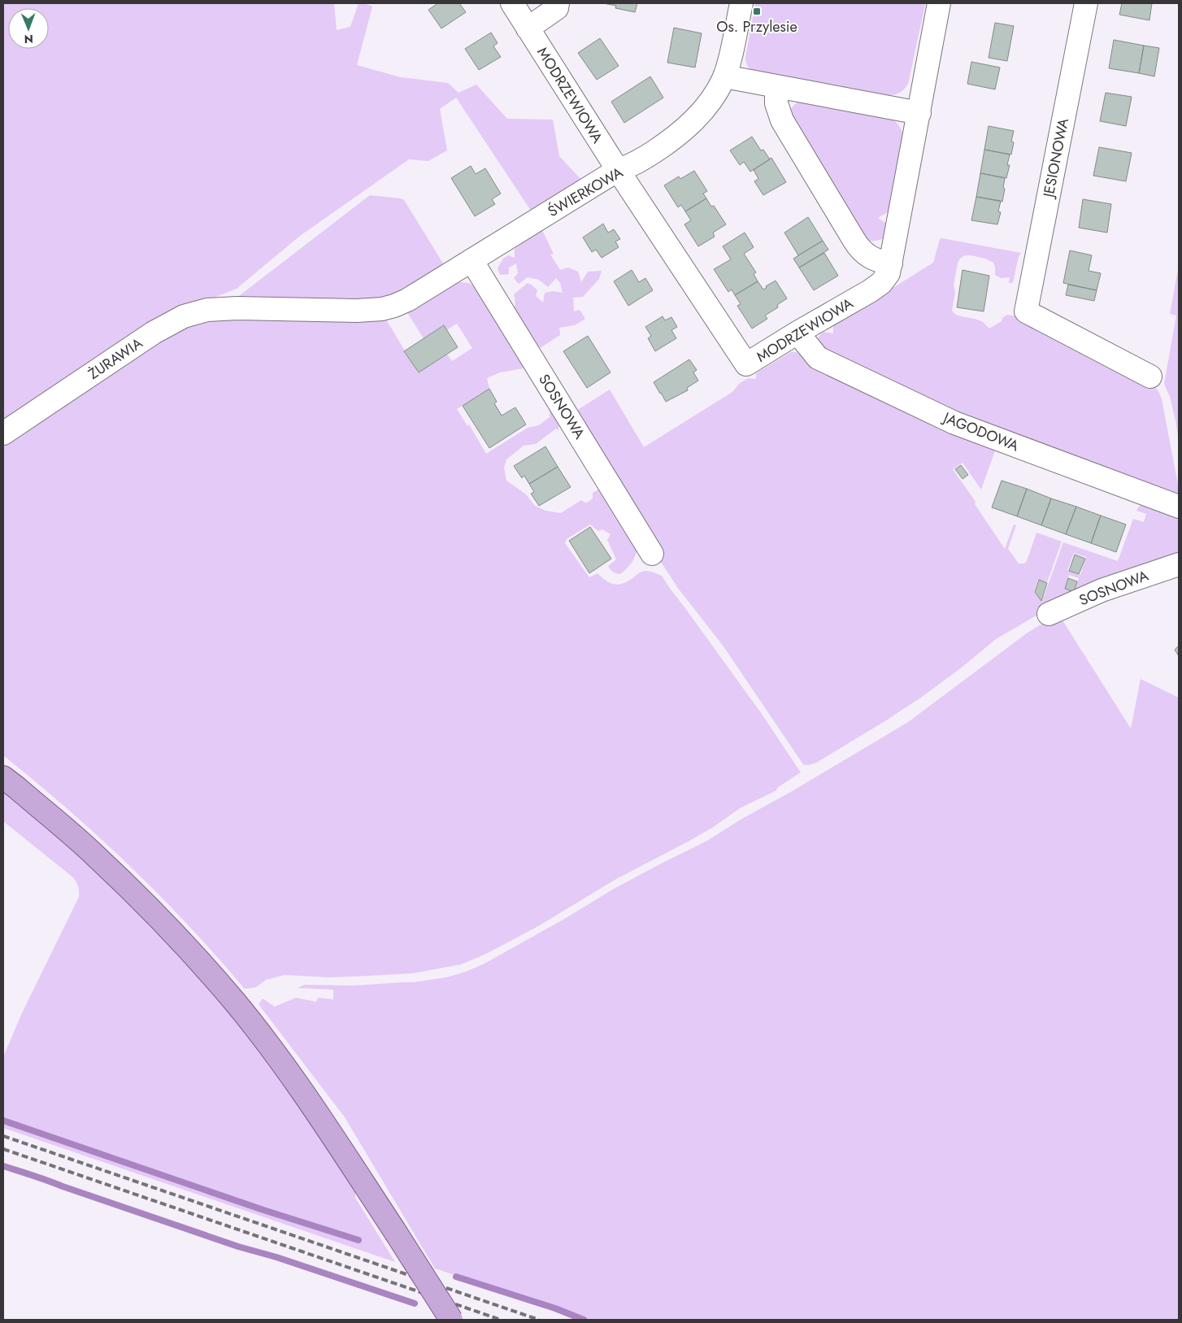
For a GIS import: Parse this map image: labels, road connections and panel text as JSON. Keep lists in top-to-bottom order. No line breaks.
{"streets":{"street":["MODRZEWIOWA","JESIONOWA","ŚWIERKOWA","ŻURAWIA","SOSNOWA","JAGODOWA"]},"crossings":[["MODRZEWIOWA","ŚWIERKOWA"],["MODRZEWIOWA","JAGODOWA"],["ŚWIERKOWA","ŻURAWIA"],["ŚWIERKOWA","SOSNOWA"]],"places":{"transit":["Os. Przylesie"]},"north":"bottom"}
